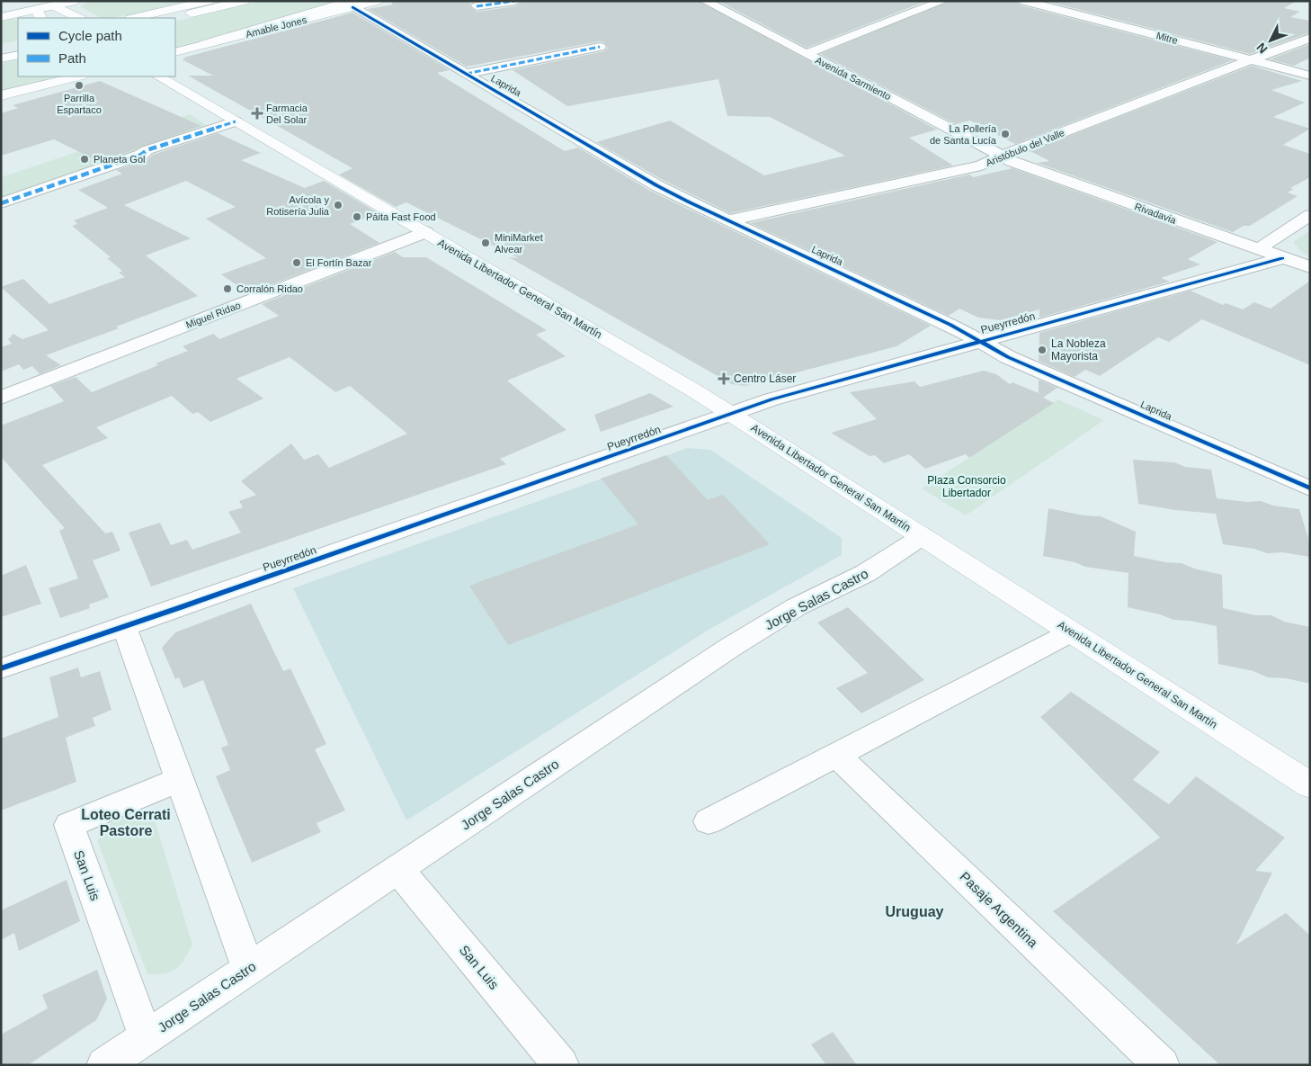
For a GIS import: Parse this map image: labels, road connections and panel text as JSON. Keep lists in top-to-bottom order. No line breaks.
{"streets":{"main road":["Amable Jones","Avenida Libertador General San Martín"],"street":["Mitre","Avenida Sarmiento","Laprida","Aristóbulo del Valle","Rivadavia","Miguel Ridao","Pueyrredón","Jorge Salas Castro","San Luis","Pasaje Argentina"]},"crossings":[["Amable Jones","Laprida"],["Mitre","Aristóbulo del Valle"],["Avenida Sarmiento","Aristóbulo del Valle"],["Avenida Sarmiento","Rivadavia"],["Laprida","Aristóbulo del Valle"],["Laprida","Pueyrredón"],["Aristóbulo del Valle","Rivadavia"],["Rivadavia","Pueyrredón"],["Avenida Libertador General San Martín","Miguel Ridao"],["Avenida Libertador General San Martín","Pueyrredón"],["Avenida Libertador General San Martín","Jorge Salas Castro"],["Jorge Salas Castro","San Luis"]],"districts":["Loteo Cerrati Pastore","Uruguay"],"parks":["Plaza Consorcio Libertador"],"places":{"other":["Parrilla Espartaco","La Pollería de Santa Lucía","Planeta Gol","Avícola y Rotisería Julia","Páita Fast Food","MiniMarket Alvear","El Fortín Bazar","Corralón Ridao","La Nobleza Mayorista"],"health":["Farmacia Del Solar","Centro Láser"]},"legend":["Cycle path","Path"],"north":"bottom left"}
